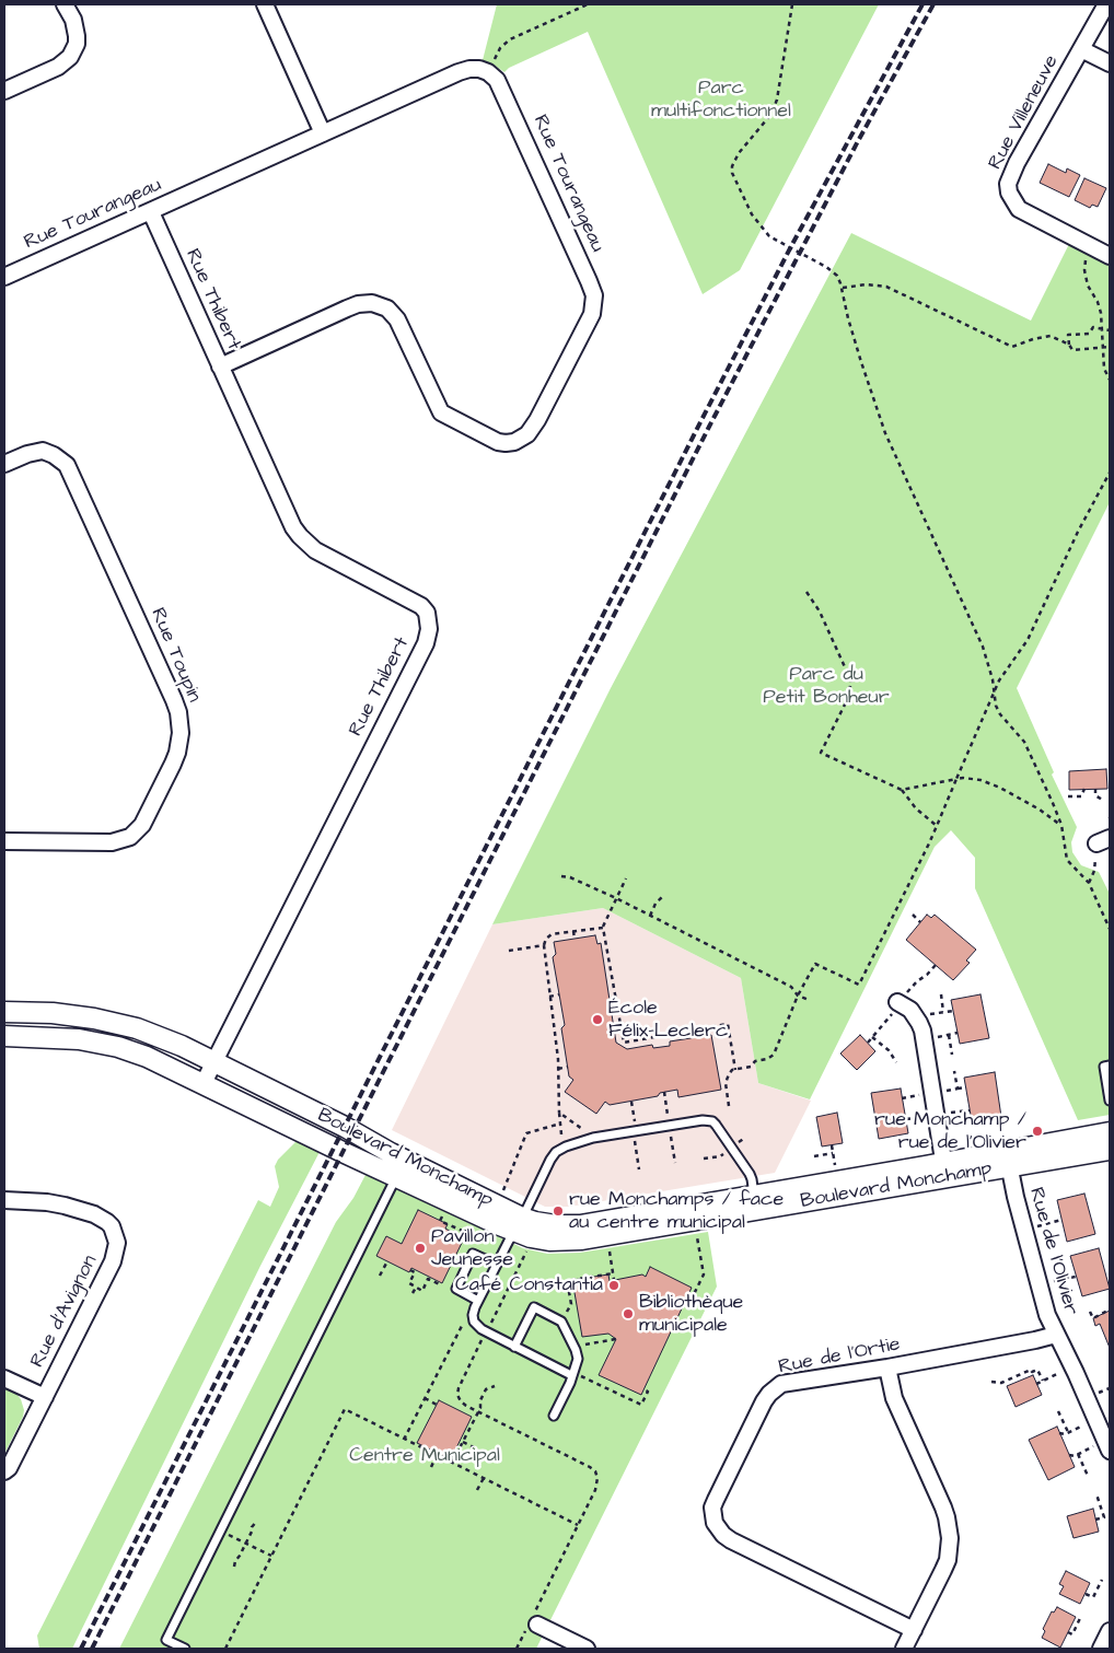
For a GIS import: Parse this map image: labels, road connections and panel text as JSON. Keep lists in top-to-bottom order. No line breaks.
{"streets":{"street":["Rue Villeneuve","Rue Tourangeau","Rue Thibert","Rue Toupin","Boulevard Monchamp","Rue de l'Olivier","Rue d'Avignon","Rue de l'Ortie"]},"crossings":[["Rue Tourangeau","Rue Thibert"],["Rue Thibert","Boulevard Monchamp"],["Boulevard Monchamp","Rue de l'Olivier"],["Rue de l'Olivier","Rue de l'Ortie"]],"parks":["Parc multifonctionnel","Parc du Petit Bonheur","Centre Municipal"],"places":["École Félix-Leclerc","rue Monchamp / rue de l'Olivier","rue Monchamps / face au centre municipal","Pavillon Jeunesse","Café Constantia","Bibliothèque municipale"]}
